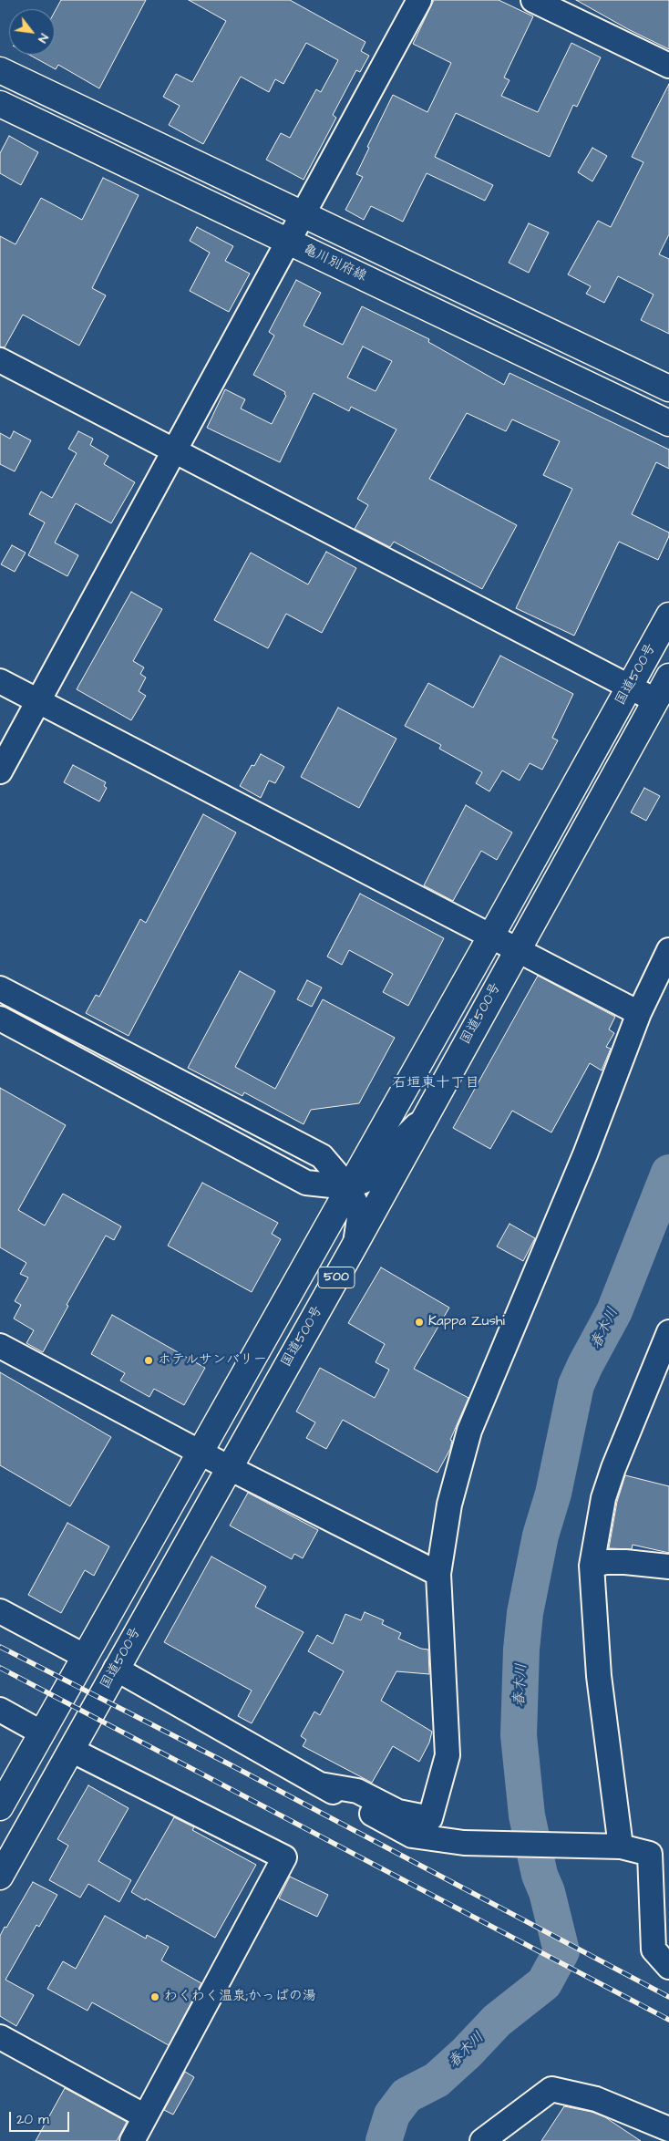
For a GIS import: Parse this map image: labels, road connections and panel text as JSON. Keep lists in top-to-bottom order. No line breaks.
{"streets":{"main road":["亀川別府線","国道500号","500"]},"districts":["石垣東十丁目"],"water":["春木川"],"places":["Kappa Zushi","ホテルサンバリー","わくわく温泉;かっぱの湯"],"scale_bar":"20 m","north":"bottom right"}
